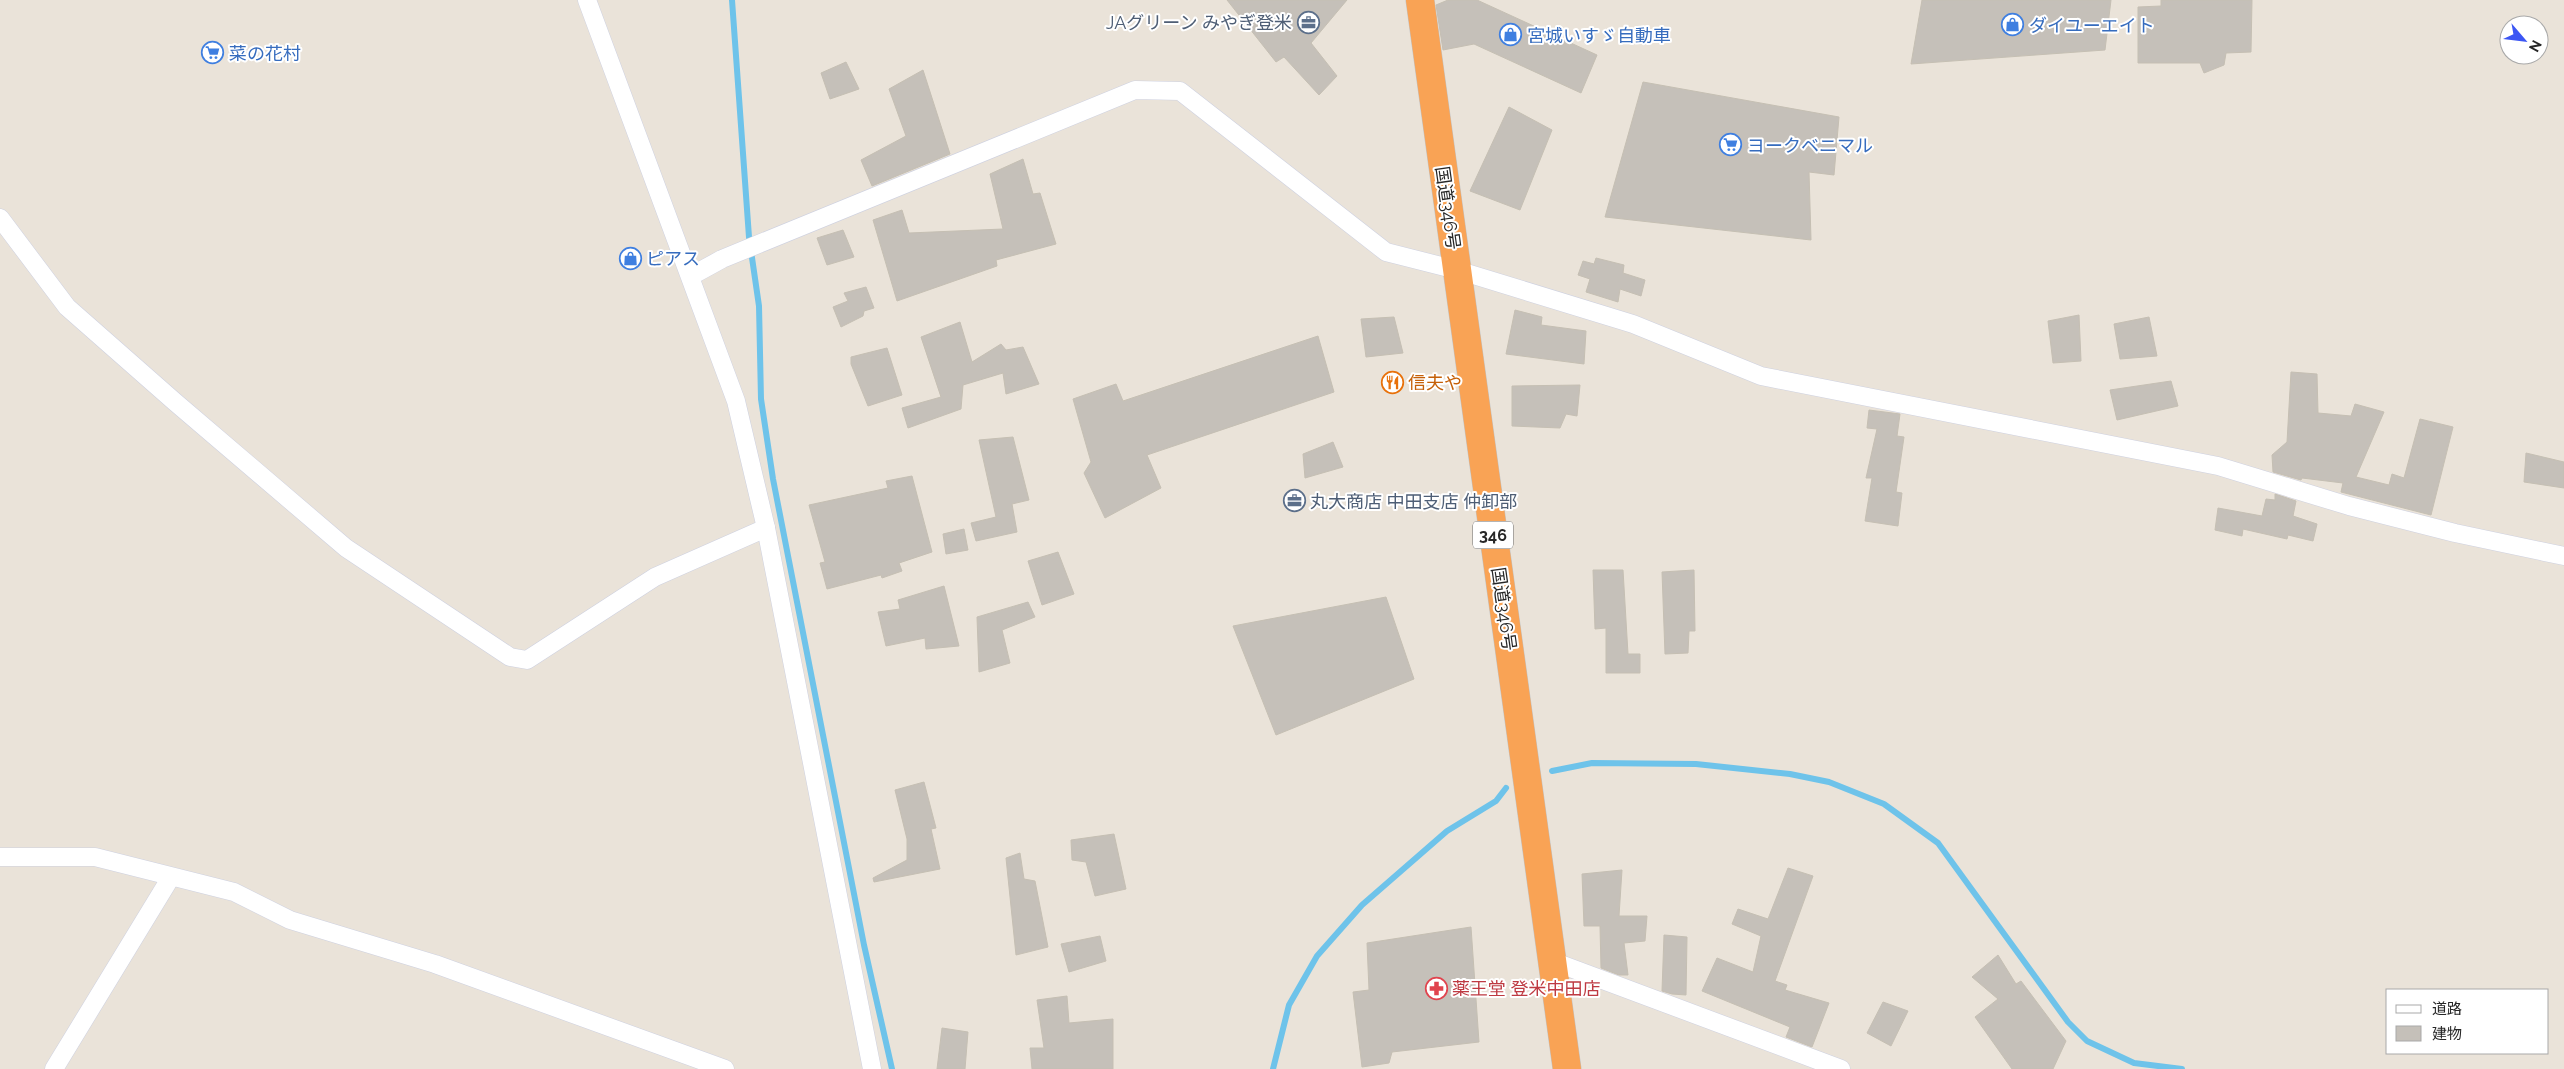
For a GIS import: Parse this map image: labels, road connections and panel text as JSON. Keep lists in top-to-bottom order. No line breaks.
{"streets":{"highway":["国道346号","346"]},"places":{"office":["JAグリーン みやぎ登米","丸大商店 中田支店 仲卸部"],"shop":["ダイユーエイト","宮城いすゞ自動車","ピアス"],"supermarket":["菜の花村","ヨークベニマル"],"restaurant":["信夫や"],"pharmacy":["薬王堂 登米中田店"]},"legend":["道路","建物"],"north":"bottom right"}
